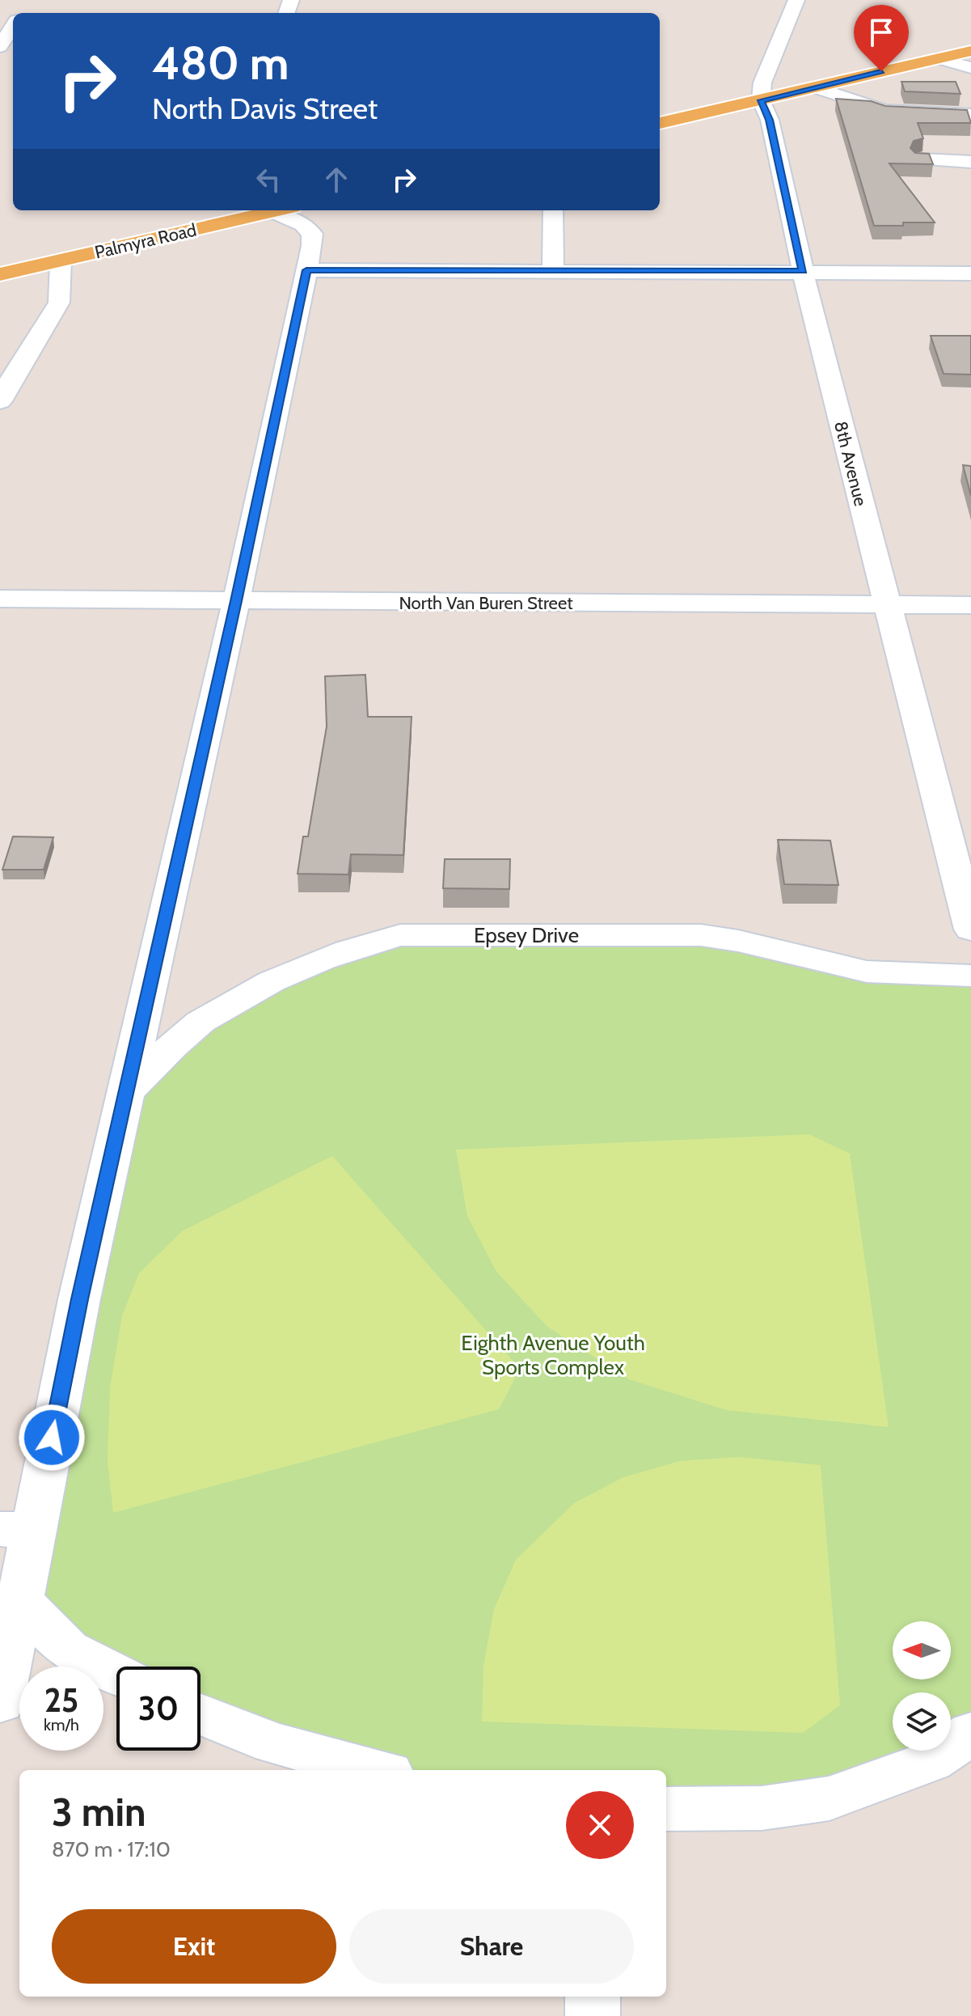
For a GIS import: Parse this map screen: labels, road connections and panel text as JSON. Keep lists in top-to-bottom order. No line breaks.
{"streets":{"main road":["Palmyra Road"],"street":["8th Avenue","North Van Buren Street","Epsey Drive"]},"crossings":[["8th Avenue","North Van Buren Street"]],"parks":["Eighth Avenue Youth Sports Complex"],"north":"left","page":{"turn":["480 m","North Davis Street"],"speed":"25 km/h","limit":"30","heading":["3 min","870 m · 17:10"],"buttons":["Exit","Share"]}}
